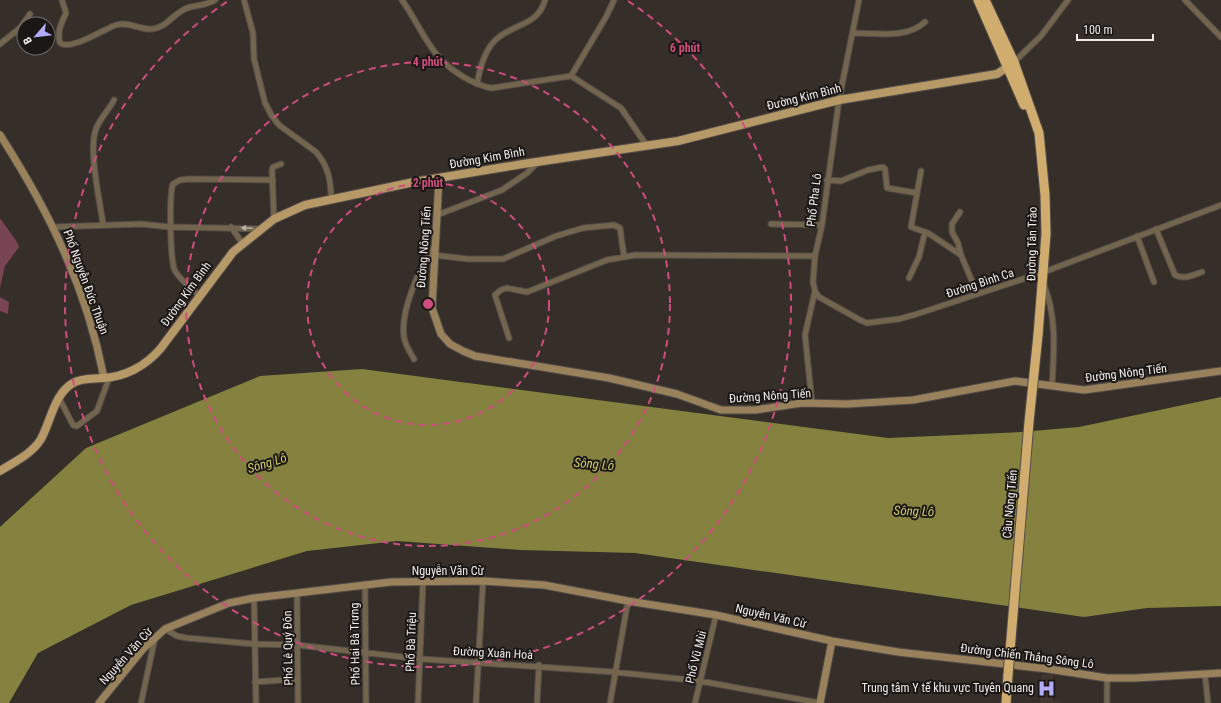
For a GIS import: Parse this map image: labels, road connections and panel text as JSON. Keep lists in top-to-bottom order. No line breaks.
{"streets":{"highway":["Đường Tân Trào","Cầu Nông Tiến"],"main road":["Đường Kim Bình"],"street":["Phố Pha Lô","Đường Nông Tiến","Phố Nguyễn Đức Thuận","Đường Bình Ca","Nguyễn Văn Cừ","Phố Bà Triệu","Phố Hai Bà Trưng","Phố Lê Quý Đôn","Đường Xuân Hoà","Đường Chiến Thắng Sông Lô","Phố Vũ Mùi"]},"crossings":[["Đường Kim Bình","Phố Pha Lô"],["Đường Kim Bình","Đường Tân Trào"],["Đường Kim Bình","Đường Nông Tiến"],["Đường Kim Bình","Phố Nguyễn Đức Thuận"],["Phố Pha Lô","Đường Nông Tiến"],["Phố Pha Lô","Đường Bình Ca"],["Đường Tân Trào","Đường Bình Ca"],["Đường Tân Trào","Cầu Nông Tiến"],["Nguyễn Văn Cừ","Phố Bà Triệu"],["Nguyễn Văn Cừ","Phố Hai Bà Trưng"],["Nguyễn Văn Cừ","Phố Lê Quý Đôn"],["Nguyễn Văn Cừ","Đường Xuân Hoà"],["Nguyễn Văn Cừ","Đường Chiến Thắng Sông Lô"],["Nguyễn Văn Cừ","Phố Vũ Mùi"],["Phố Bà Triệu","Đường Xuân Hoà"],["Phố Hai Bà Trưng","Đường Xuân Hoà"],["Phố Lê Quý Đôn","Đường Xuân Hoà"],["Đường Xuân Hoà","Phố Vũ Mùi"]],"water":["Sông Lô"],"places":{"hospital":["Trung tâm Y tế khu vực Tuyên Quang"]},"scale_bar":"100 m","north":"bottom left","rings":["6 phút","4 phút","2 phút"]}
